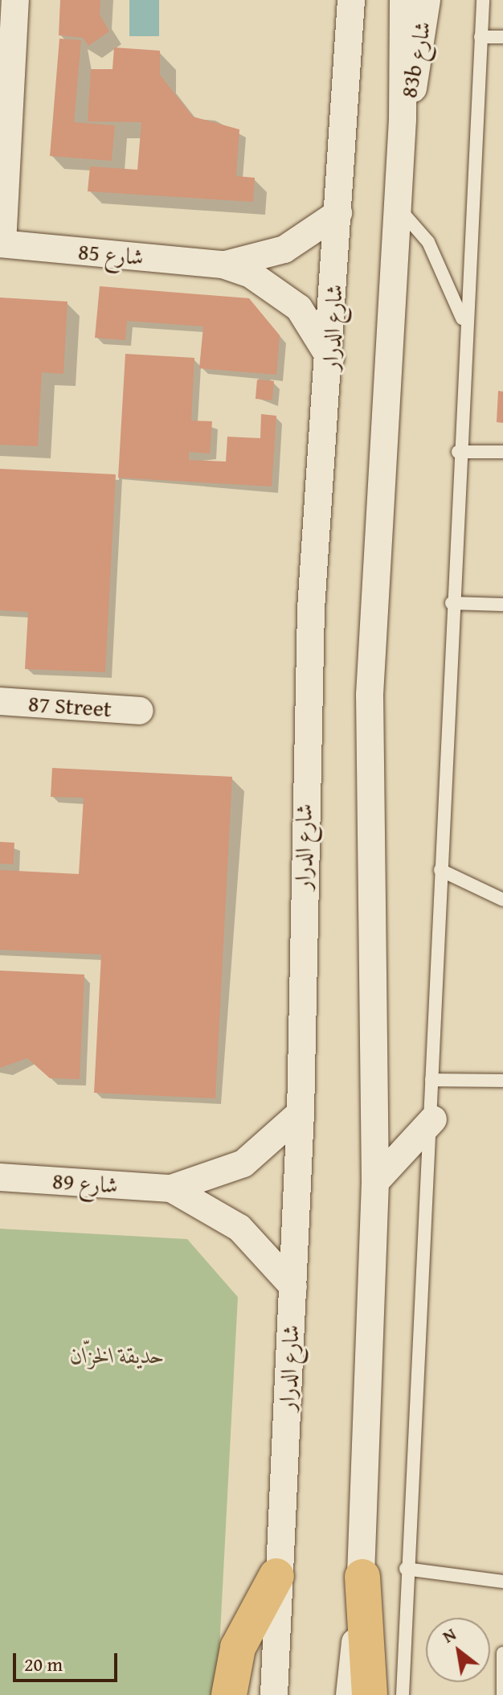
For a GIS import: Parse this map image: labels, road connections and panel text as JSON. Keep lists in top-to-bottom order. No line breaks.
{"streets":{"street":["83b شارع","شارع 85","شارع الدرار","87 Street","شارع 89"]},"crossings":[["شارع 85","شارع الدرار"],["شارع الدرار","شارع 89"]],"parks":["حديقة الخزّان"],"scale_bar":"20 m","north":"top left"}
